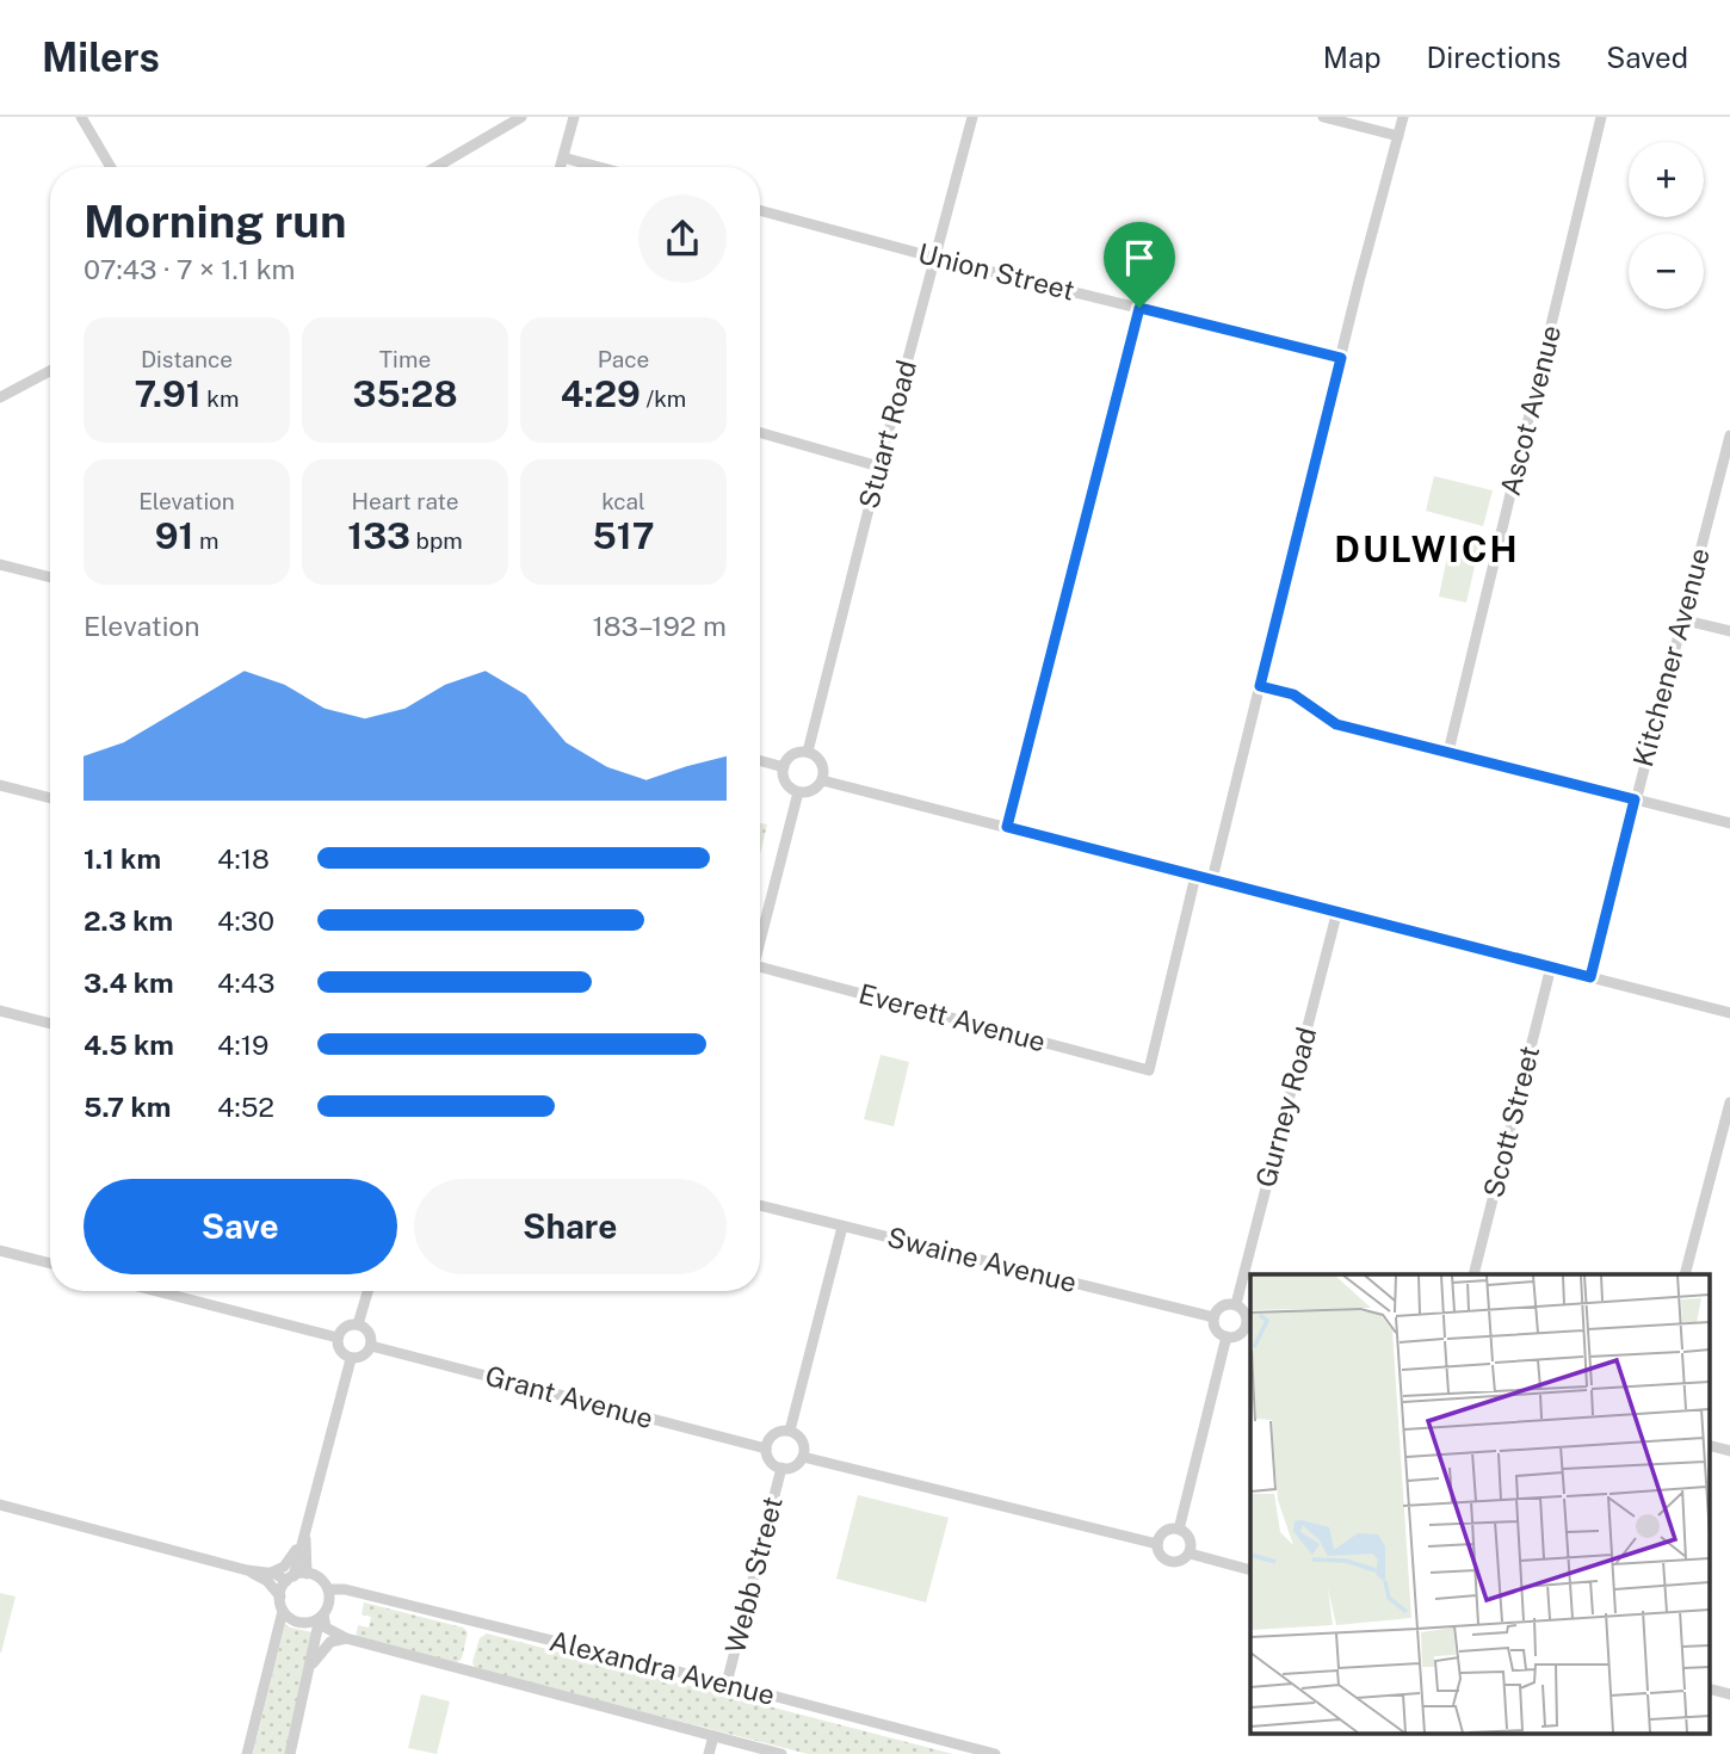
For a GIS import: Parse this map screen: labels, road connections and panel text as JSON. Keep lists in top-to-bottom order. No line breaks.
{"streets":{"street":["Union Street","Ascot Avenue","Stuart Road","Kitchener Avenue","Everett Avenue","Gurney Road","Scott Street","Swaine Avenue","Grant Avenue","Webb Street","Alexandra Avenue"]},"crossings":[["Union Street","Stuart Road"],["Gurney Road","Swaine Avenue"],["Grant Avenue","Webb Street"],["Webb Street","Alexandra Avenue"]],"districts":["DULWICH"],"page":{"header":"Milers","nav":["Map","Directions","Saved"],"map_buttons":["+","−"],"heading":["Morning run","07:43 · 7 × 1.1 km"],"stats":[["Distance","7.91 km"],["Time","35:28"],["Pace","4:29 /km"],["Elevation","91 m"],["Heart rate","133 bpm"],["kcal","517"]],"chart":["Elevation","183–192 m"],"list":[{"name":"1.1 km","note":"4:18"},{"name":"2.3 km","note":"4:30"},{"name":"3.4 km","note":"4:43"},{"name":"4.5 km","note":"4:19"},{"name":"5.7 km","note":"4:52"}],"buttons":["Save","Share"]}}
